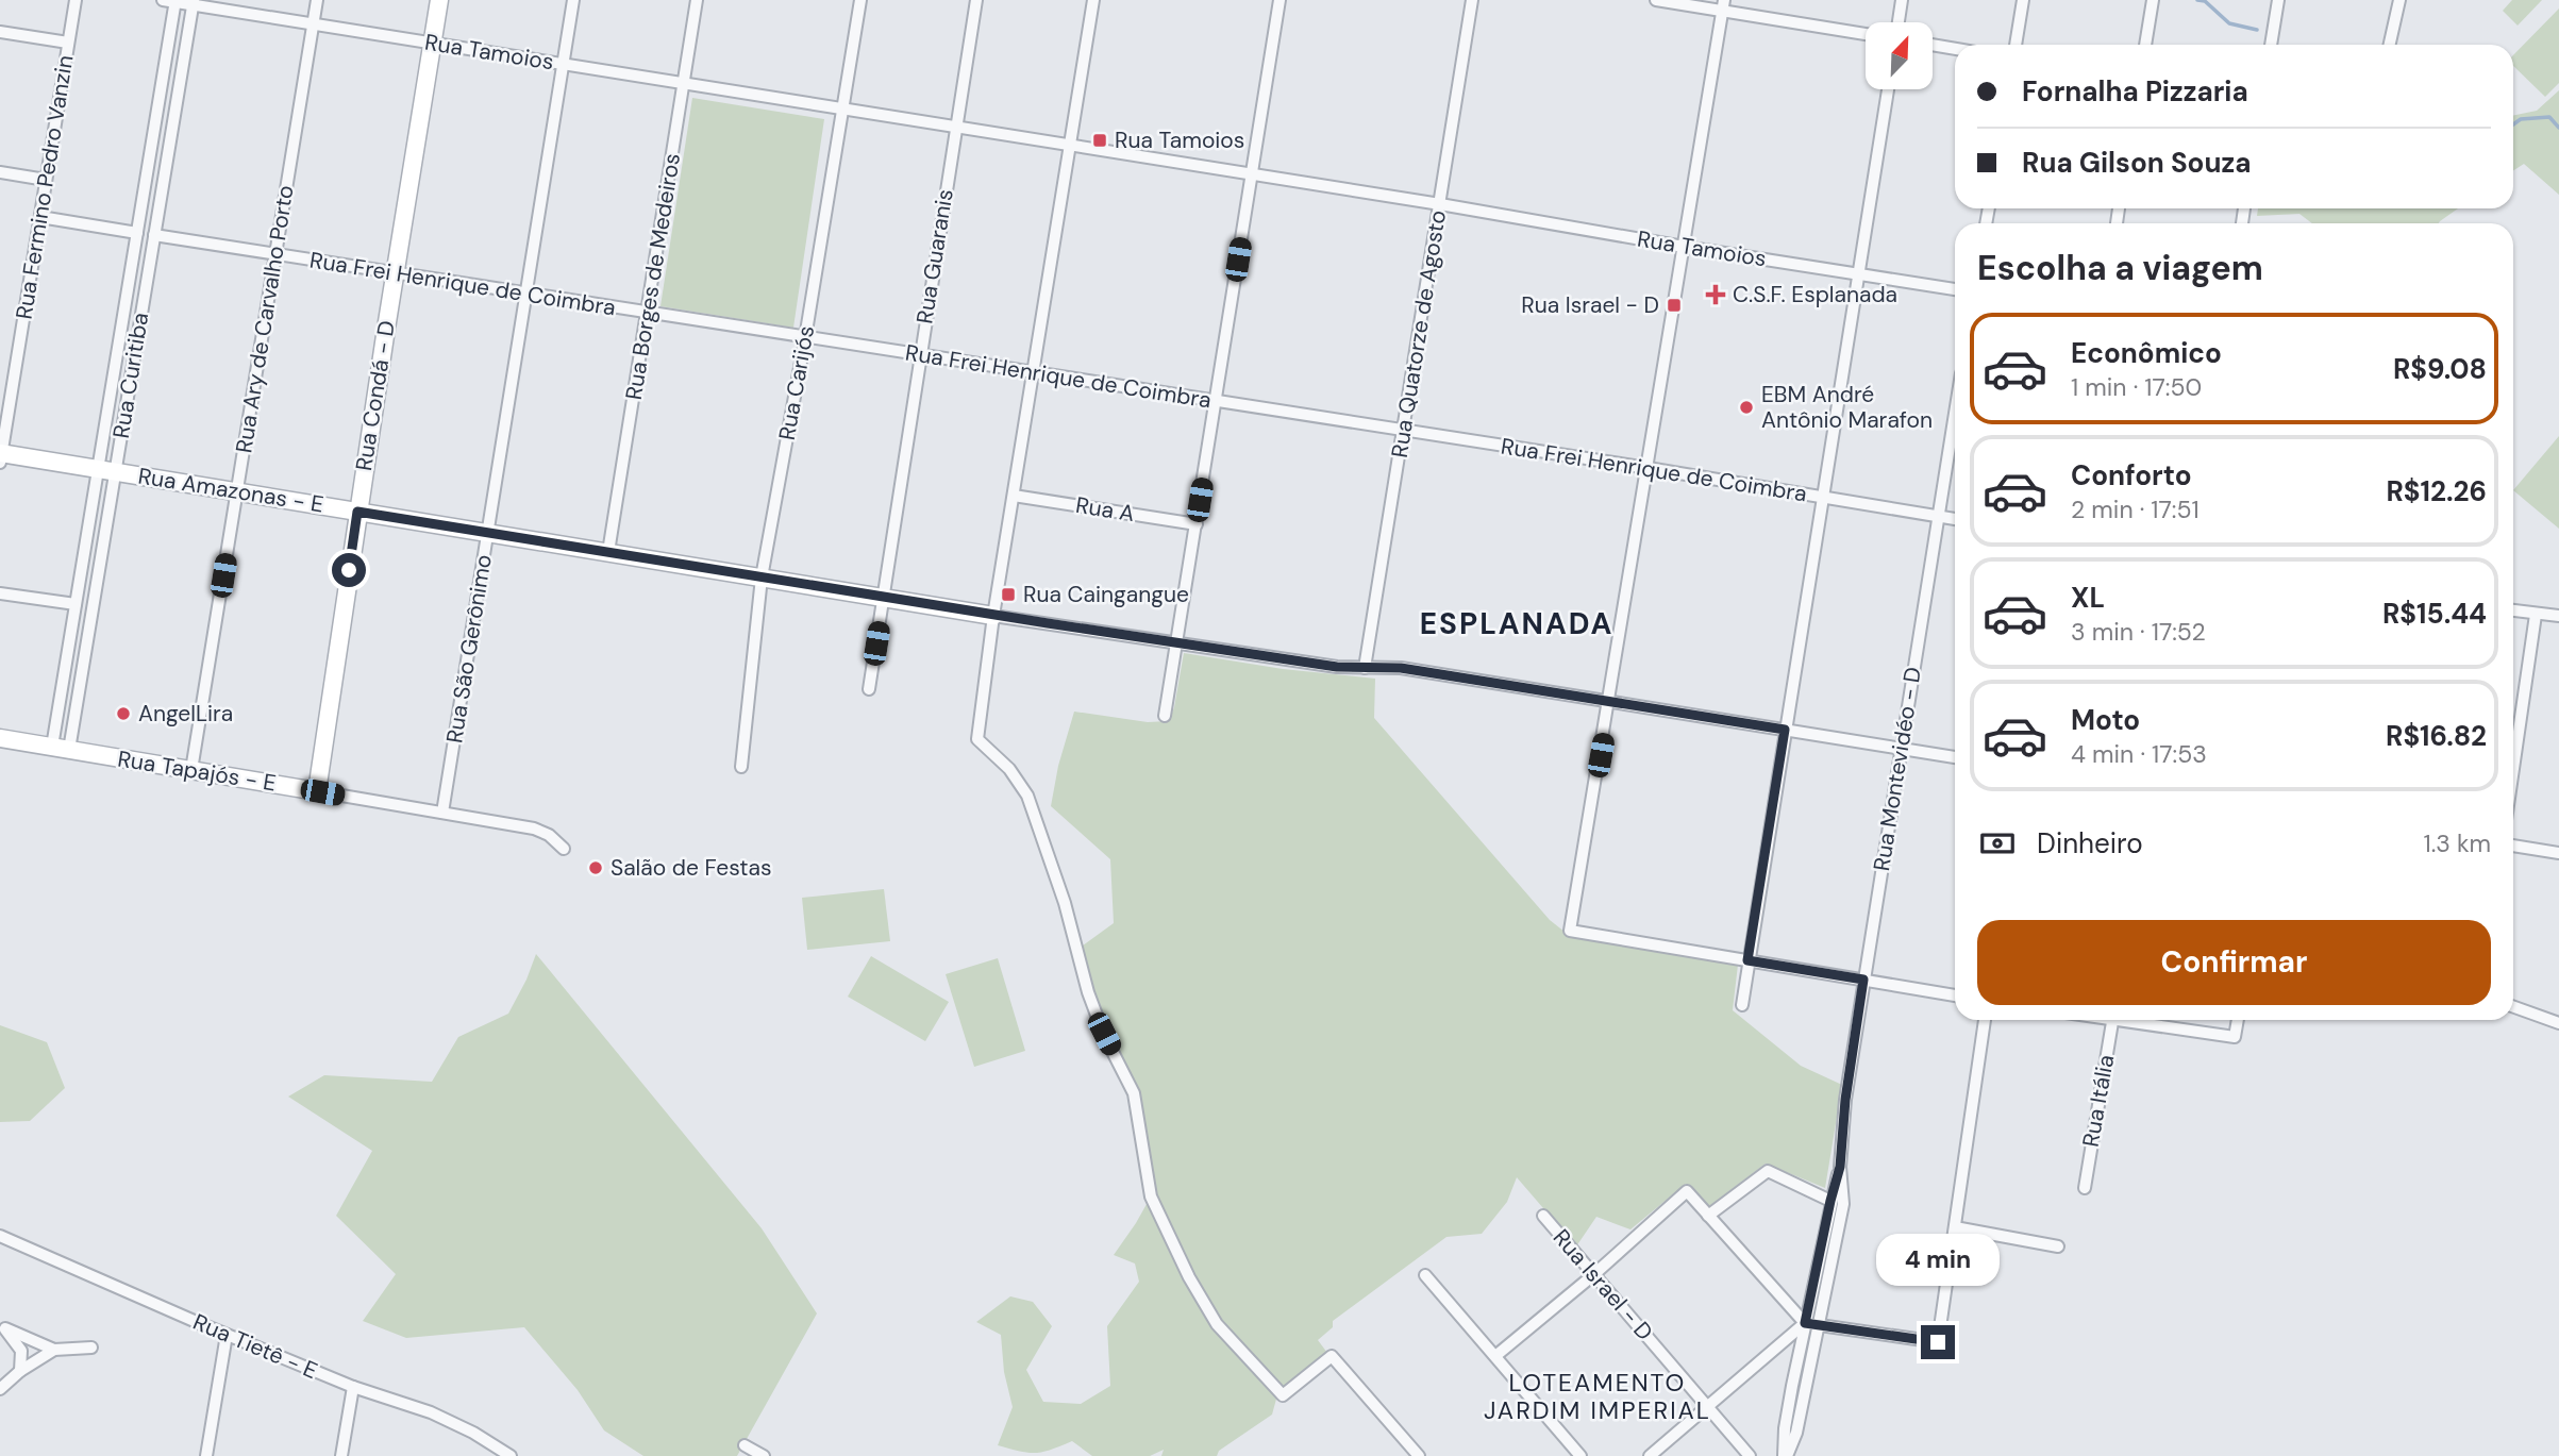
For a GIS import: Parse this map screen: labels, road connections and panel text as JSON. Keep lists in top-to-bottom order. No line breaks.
{"streets":{"street":["Rua Tamoios","Rua Fermino Pedro Vanzin","Rua Guaranis","Rua Borges de Medeiros","Rua Frei Henrique de Coimbra","Rua Ary de Carvalho Porto","Rua Quatorze de Agosto","Rua Curitiba","Rua Carijós","Rua Condá - D","Rua Amazonas - E","Rua A","Rua São Gerônimo","Rua Montevidéo - D","Rua Tapajós - E","Rua Itália","Rua Israel - D","Rua Tietê - E"]},"crossings":[["Rua Tamoios","Rua Guaranis"],["Rua Tamoios","Rua Borges de Medeiros"],["Rua Tamoios","Rua Ary de Carvalho Porto"],["Rua Tamoios","Rua Quatorze de Agosto"],["Rua Tamoios","Rua Curitiba"],["Rua Tamoios","Rua Carijós"],["Rua Tamoios","Rua Condá - D"],["Rua Tamoios","Rua São Gerônimo"],["Rua Fermino Pedro Vanzin","Rua Amazonas - E"],["Rua Guaranis","Rua Frei Henrique de Coimbra"],["Rua Guaranis","Rua Amazonas - E"],["Rua Borges de Medeiros","Rua Frei Henrique de Coimbra"],["Rua Borges de Medeiros","Rua Amazonas - E"],["Rua Frei Henrique de Coimbra","Rua Ary de Carvalho Porto"],["Rua Frei Henrique de Coimbra","Rua Quatorze de Agosto"],["Rua Frei Henrique de Coimbra","Rua Curitiba"],["Rua Frei Henrique de Coimbra","Rua Carijós"],["Rua Frei Henrique de Coimbra","Rua Condá - D"],["Rua Frei Henrique de Coimbra","Rua São Gerônimo"],["Rua Frei Henrique de Coimbra","Rua Montevidéo - D"],["Rua Ary de Carvalho Porto","Rua Amazonas - E"],["Rua Ary de Carvalho Porto","Rua Tapajós - E"],["Rua Quatorze de Agosto","Rua Amazonas - E"],["Rua Curitiba","Rua Amazonas - E"],["Rua Curitiba","Rua Tapajós - E"],["Rua Carijós","Rua Amazonas - E"],["Rua Condá - D","Rua Amazonas - E"],["Rua Condá - D","Rua Tapajós - E"],["Rua Amazonas - E","Rua São Gerônimo"],["Rua Amazonas - E","Rua Montevidéo - D"],["Rua São Gerônimo","Rua Tapajós - E"]],"districts":["ESPLANADA","LOTEAMENTO JARDIM IMPERIAL"],"places":{"transit":["Rua Tamoios","Rua Israel - D","Rua Caingangue"],"health":["C.S.F. Esplanada"],"other":["EBM André Antônio Marafon","AngelLira","Salão de Festas"]},"north":"top right","page":{"banner":["Fornalha Pizzaria","Rua Gilson Souza"],"heading":"Escolha a viagem","list":[{"name":"Econômico","note":"1 min · 17:50","value":"R$9.08"},{"name":"Conforto","note":"2 min · 17:51","value":"R$12.26"},{"name":"XL","note":"3 min · 17:52","value":"R$15.44"},{"name":"Moto","note":"4 min · 17:53","value":"R$16.82"}],"pay":["Dinheiro","1.3 km"],"buttons":"Confirmar","bubble":"4 min"}}
